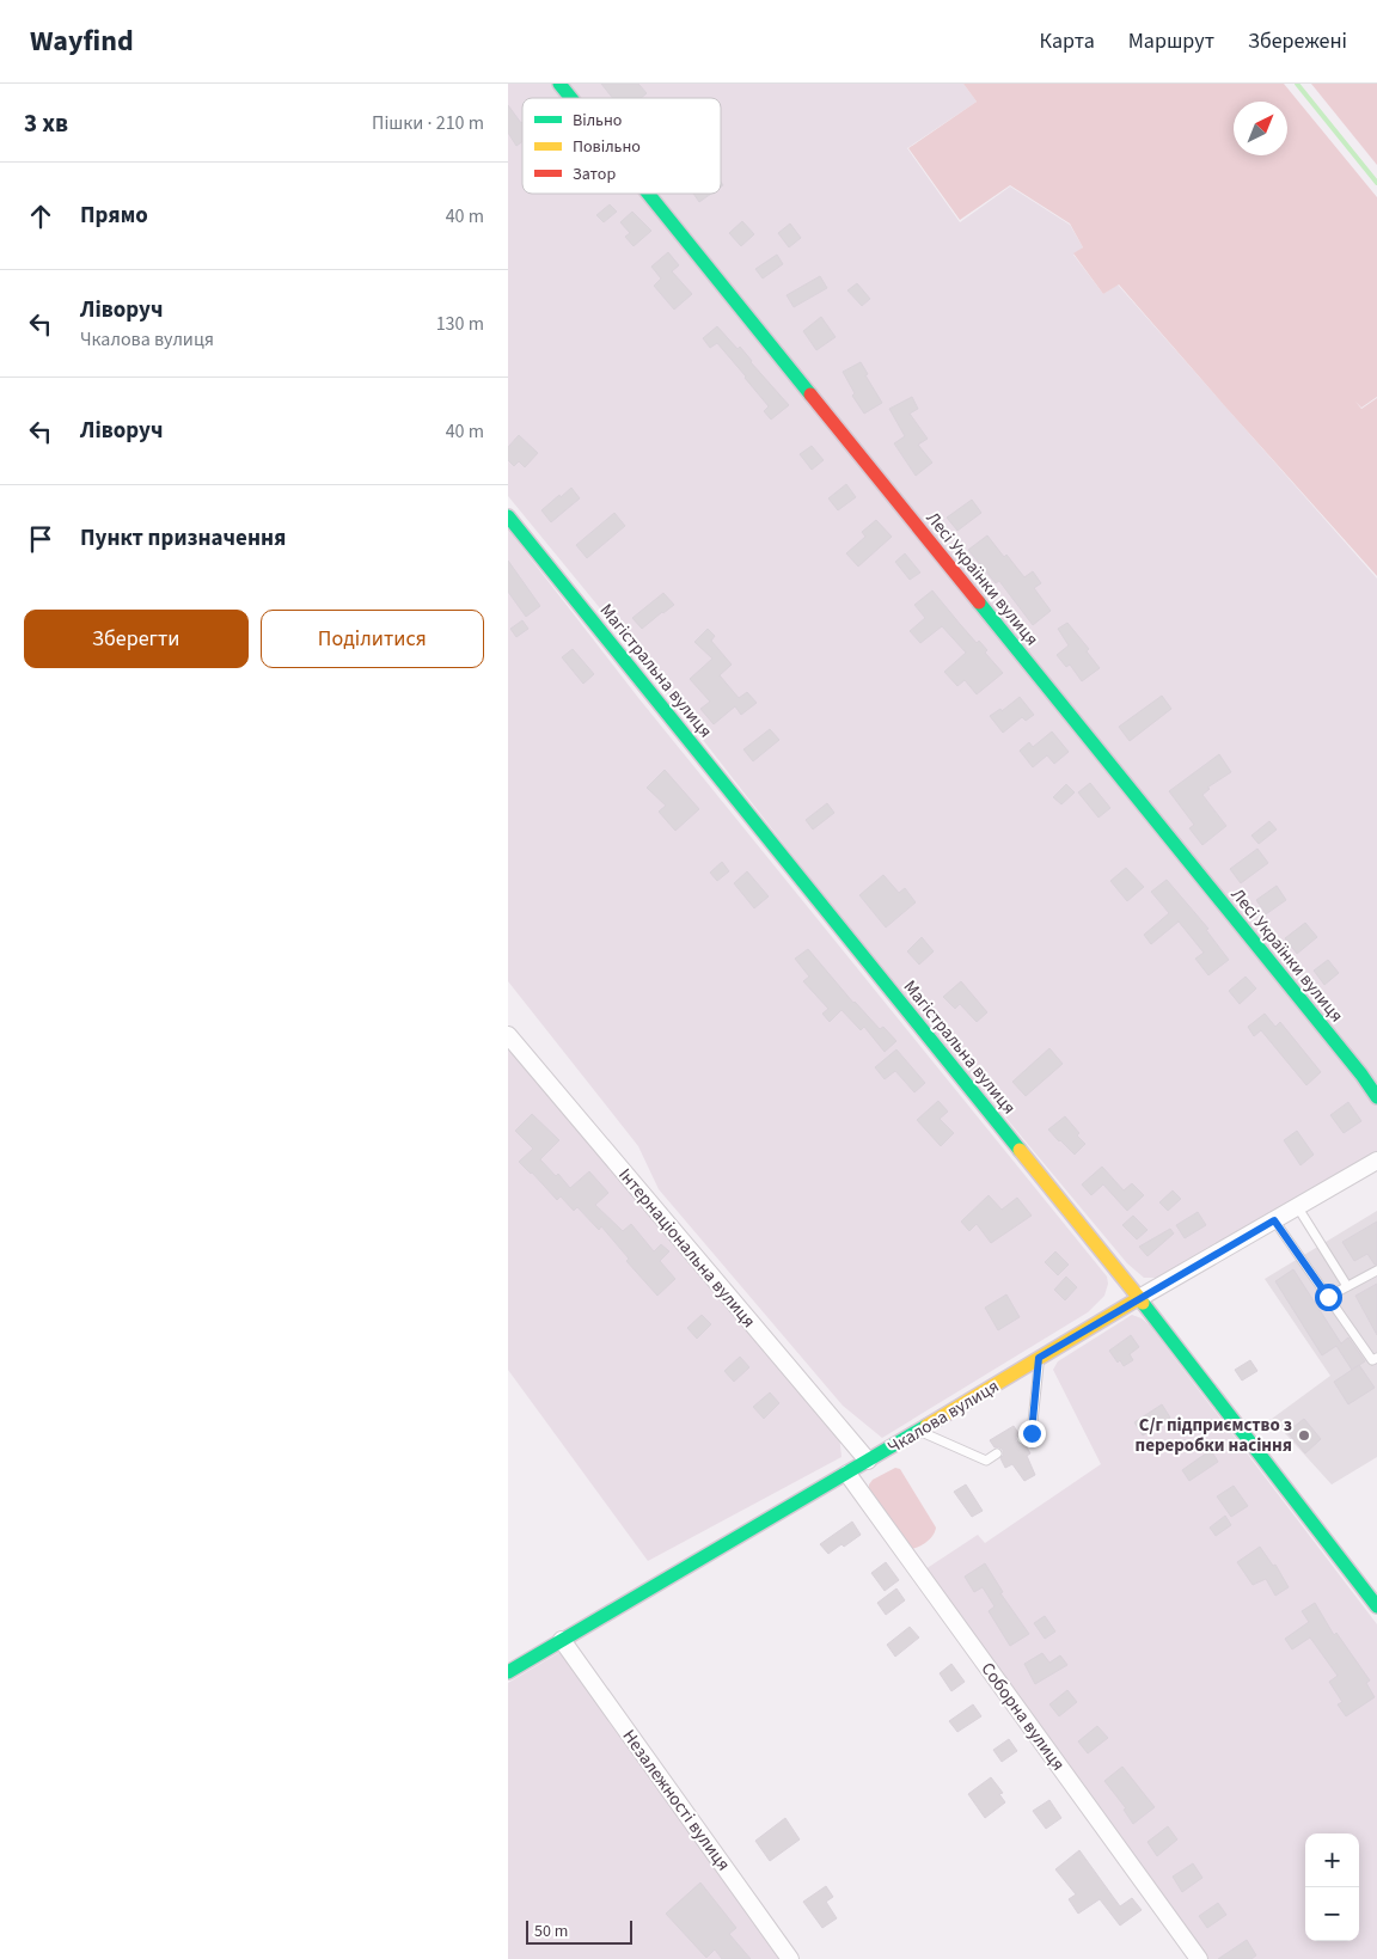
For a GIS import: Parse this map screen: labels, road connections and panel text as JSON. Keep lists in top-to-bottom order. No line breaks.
{"streets":{"main road":["Лесі Українки вулиця","Магістральна вулиця","Чкалова вулиця"],"street":["Інтернаціональна вулиця","Соборна вулиця","Незалежності вулиця"]},"crossings":[["Магістральна вулиця","Чкалова вулиця"],["Інтернаціональна вулиця","Чкалова вулиця"],["Чкалова вулиця","Соборна вулиця"],["Чкалова вулиця","Незалежності вулиця"]],"places":["С/г підприємство з переробки насіння"],"legend":["Вільно","Повільно","Затор"],"scale_bar":"50 m","north":"top right","page":{"header":"Wayfind","nav":["Карта","Маршрут","Збережені"],"heading":["3 хв","Пішки · 210 m"],"list":[["Прямо","40 m"],["Ліворуч","Чкалова вулиця","130 m"],["Ліворуч","40 m"],"Пункт призначення"],"buttons":["Зберегти","Поділитися"],"map_buttons":["+","−"],"scale":"50 m"}}
